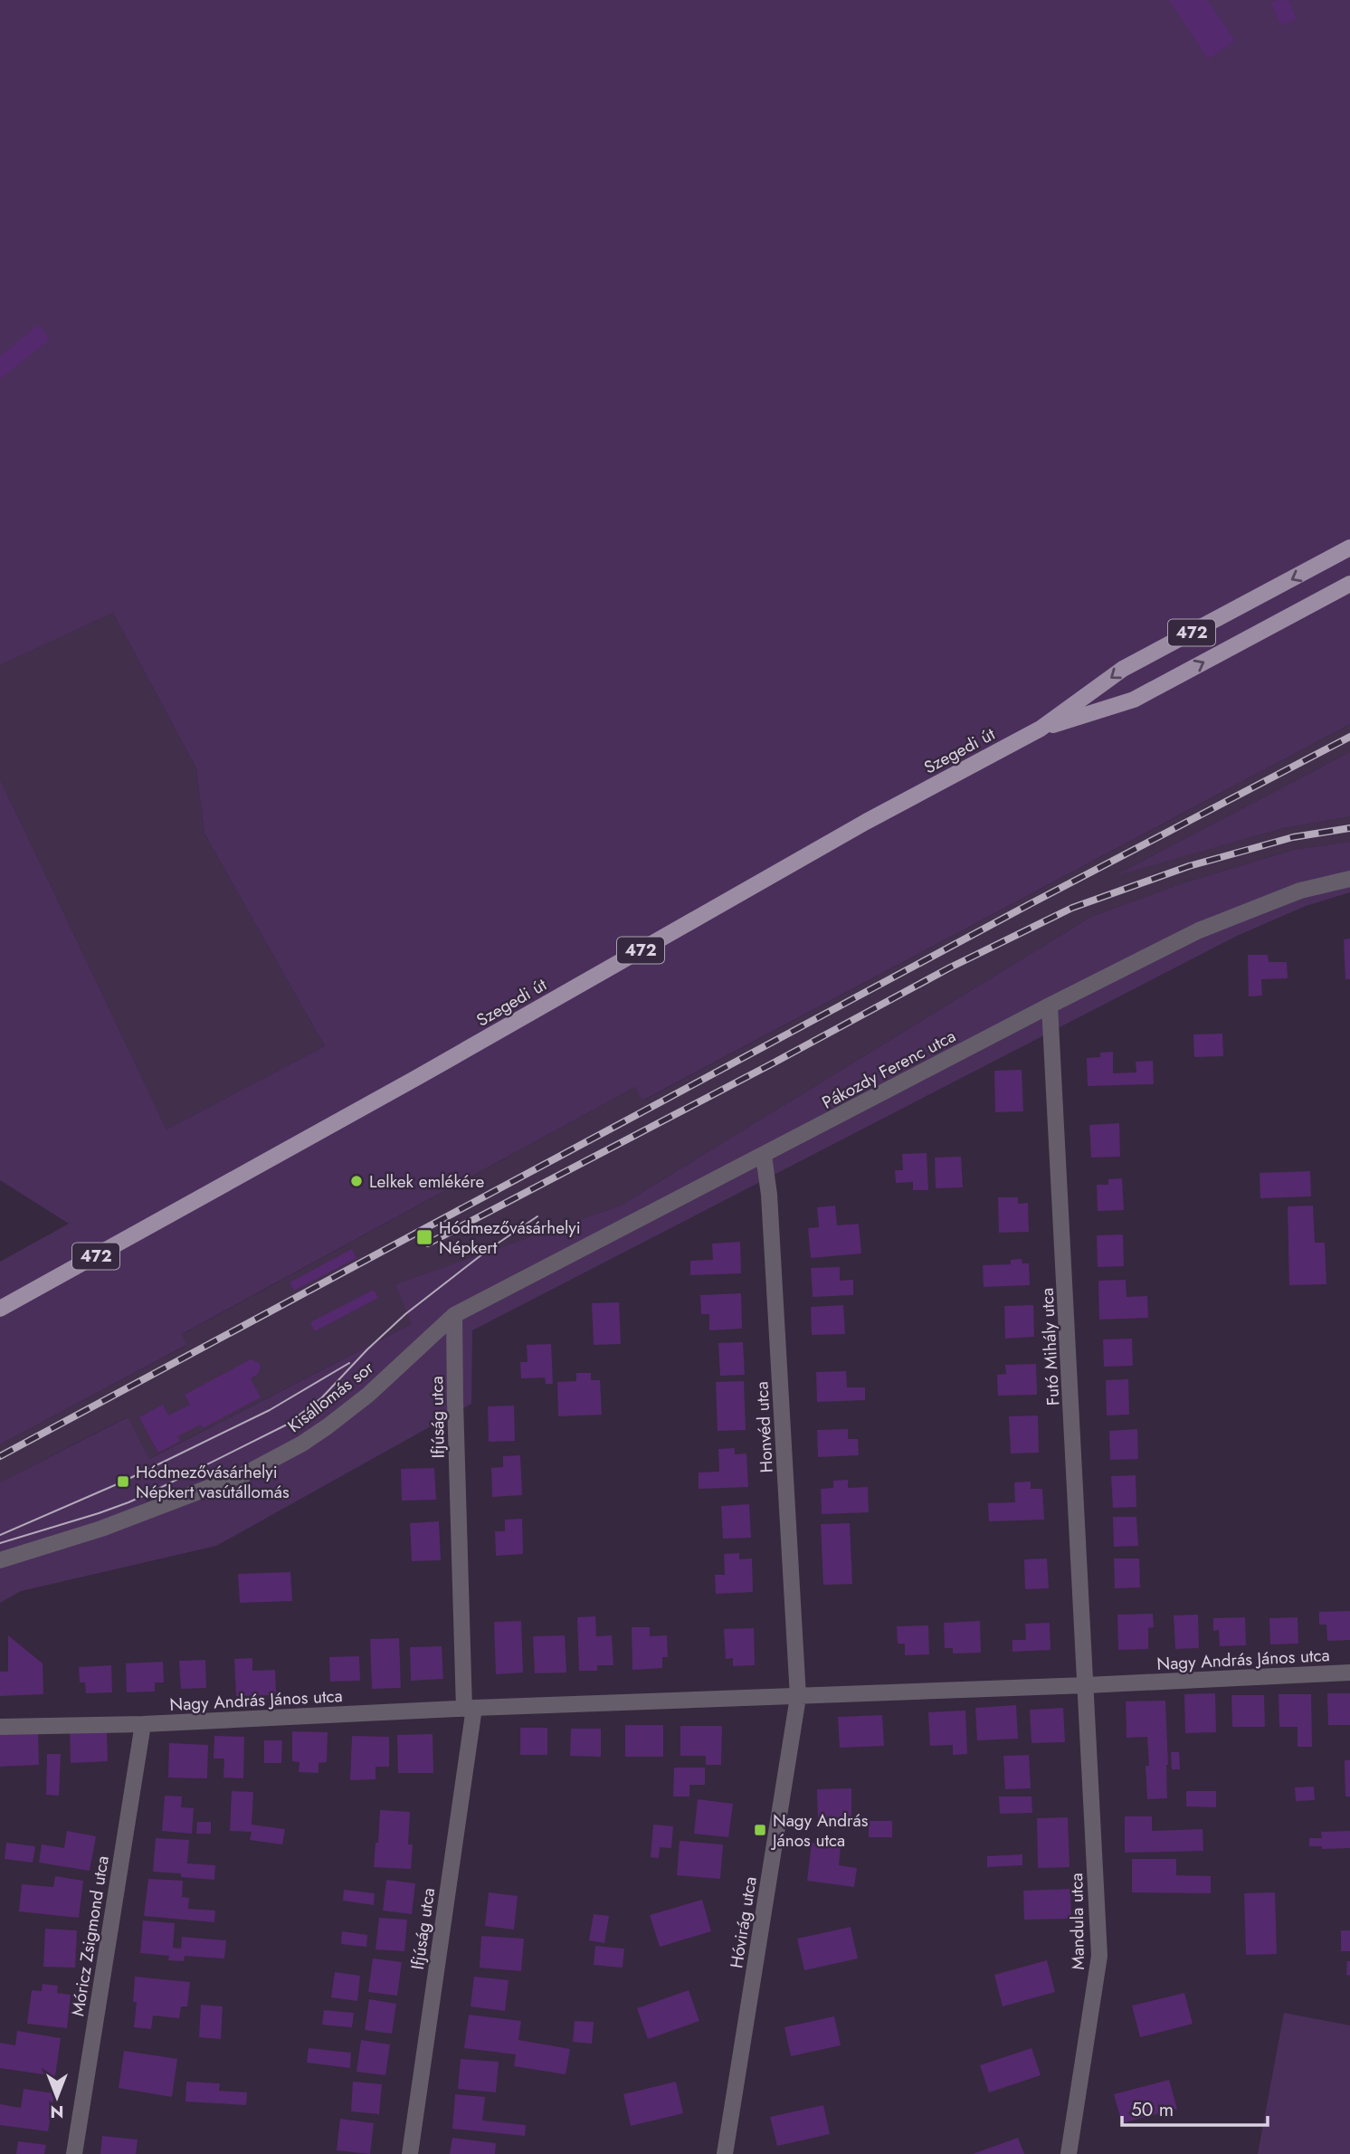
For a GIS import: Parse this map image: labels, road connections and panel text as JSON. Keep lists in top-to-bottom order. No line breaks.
{"streets":{"main road":["472","Szegedi út"],"street":["Pákozdy Ferenc utca","Futó Mihály utca","Kisállomás sor","Ifjúság utca","Honvéd utca","Nagy András János utca","Mandula utca","Hóvirág utca","Móricz Zsigmond utca"]},"crossings":[["Pákozdy Ferenc utca","Futó Mihály utca"],["Pákozdy Ferenc utca","Kisállomás sor"],["Pákozdy Ferenc utca","Ifjúság utca"],["Pákozdy Ferenc utca","Honvéd utca"],["Futó Mihály utca","Nagy András János utca"],["Futó Mihály utca","Mandula utca"],["Kisállomás sor","Ifjúság utca"],["Ifjúság utca","Nagy András János utca"],["Honvéd utca","Nagy András János utca"],["Honvéd utca","Hóvirág utca"],["Nagy András János utca","Mandula utca"],["Nagy András János utca","Hóvirág utca"],["Nagy András János utca","Móricz Zsigmond utca"]],"places":{"other":["Lelkek emlékére"],"transit":["Hódmezővásárhelyi Népkert","Hódmezővásárhelyi Népkert vasútállomás","Nagy András János utca"]},"scale_bar":"50 m","north":"bottom"}
